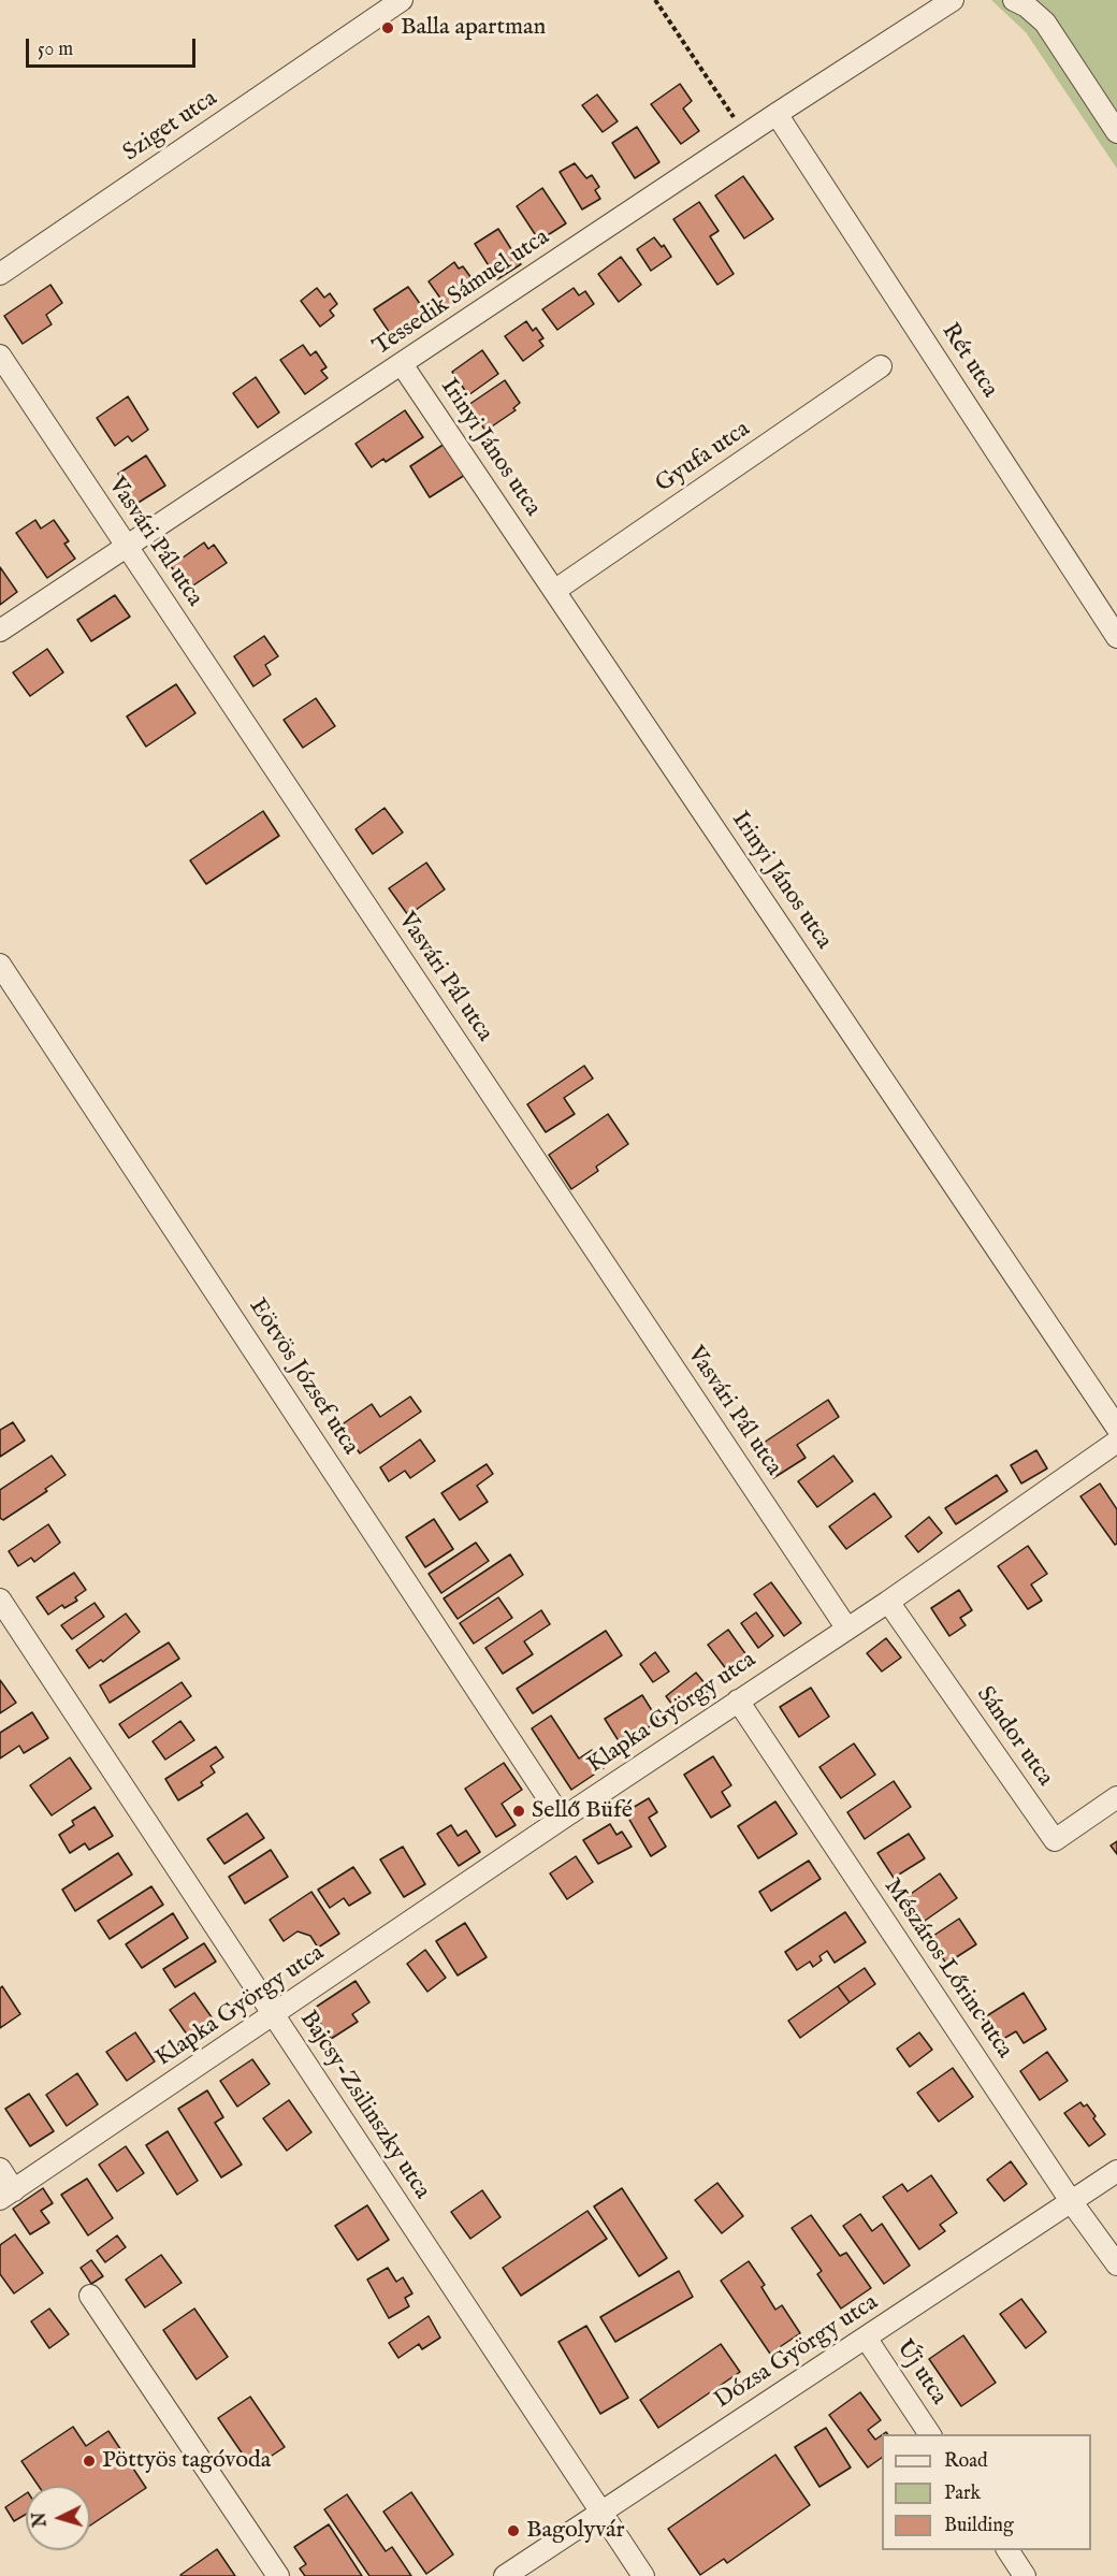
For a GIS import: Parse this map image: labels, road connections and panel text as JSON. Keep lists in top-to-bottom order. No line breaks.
{"streets":{"street":["Sziget utca","Tessedik Sámuel utca","Rét utca","Irinyi János utca","Gyufa utca","Vasvári Pál utca","Eötvös József utca","Klapka György utca","Sándor utca","Mészáros Lőrinc utca","Bajcsy-Zsilinszky utca","Dózsa György utca","Új utca"]},"crossings":[["Tessedik Sámuel utca","Rét utca"],["Tessedik Sámuel utca","Irinyi János utca"],["Tessedik Sámuel utca","Vasvári Pál utca"],["Irinyi János utca","Gyufa utca"],["Vasvári Pál utca","Klapka György utca"],["Eötvös József utca","Klapka György utca"],["Klapka György utca","Sándor utca"],["Klapka György utca","Mészáros Lőrinc utca"],["Klapka György utca","Bajcsy-Zsilinszky utca"],["Mészáros Lőrinc utca","Dózsa György utca"],["Bajcsy-Zsilinszky utca","Dózsa György utca"],["Dózsa György utca","Új utca"]],"places":["Balla apartman","Sellő Büfé","Pöttyös tagóvoda","Bagolyvár"],"legend":["Road","Park","Building"],"scale_bar":"50 m","north":"left"}
